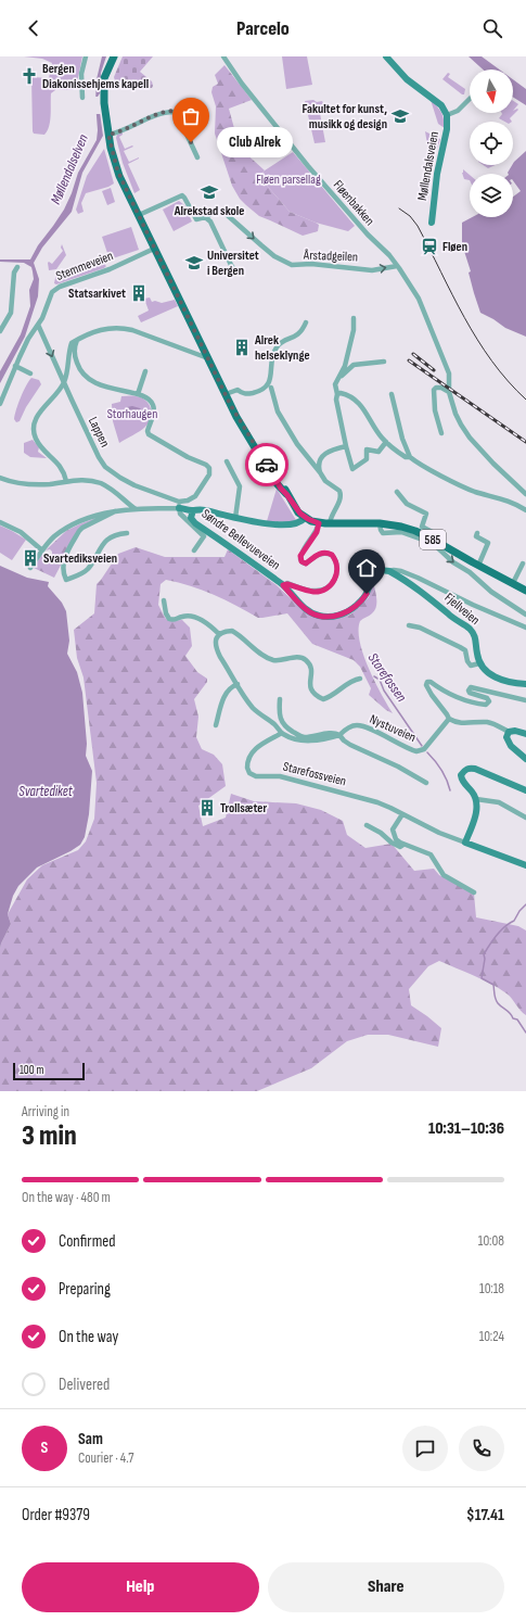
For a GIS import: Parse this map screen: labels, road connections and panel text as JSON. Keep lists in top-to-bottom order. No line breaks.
{"streets":{"main road":["585"],"street":["Møllendalsveien","Fløenbakken","Årstadgeilen","Stemmeveien","Lappen","Søndre Bellevueveien","Fjellveien","Nystuveien","Starefossveien"]},"crossings":[["Fløenbakken","Årstadgeilen"],["Stemmeveien","Lappen"],["Stemmeveien","585"],["Søndre Bellevueveien","585"],["Søndre Bellevueveien","Fjellveien"]],"one_way":["Årstadgeilen"],"water":["Møllendalselven","Starefossen","Svartediket"],"parks":["Fløen parsellag","Storhaugen"],"places":{"church":["Bergen Diakonissehjems kapell"],"school or university":["Fakultet for kunst, musikk og design","Alrekstad skole","Universitet i Bergen"],"other":["Club Alrek"],"station":["Fløen"],"building":["Statsarkivet","Alrek helseklynge","Svartediksveien","Trollsæter"]},"scale_bar":"100 m","north":"bottom","page":{"header":"Parcelo","bubble":"Club Alrek","scale":"100 m","heading":["3 min","Arriving in","10:31–10:36"],"panel":["Sam","Courier · 4.7","Order #9379","$17.41"],"bar":"On the way · 480 m","list":[["Confirmed","10:08"],["Preparing","10:18"],["On the way","10:24"],"Delivered"],"round":"S","buttons":["Help","Share"]}}
